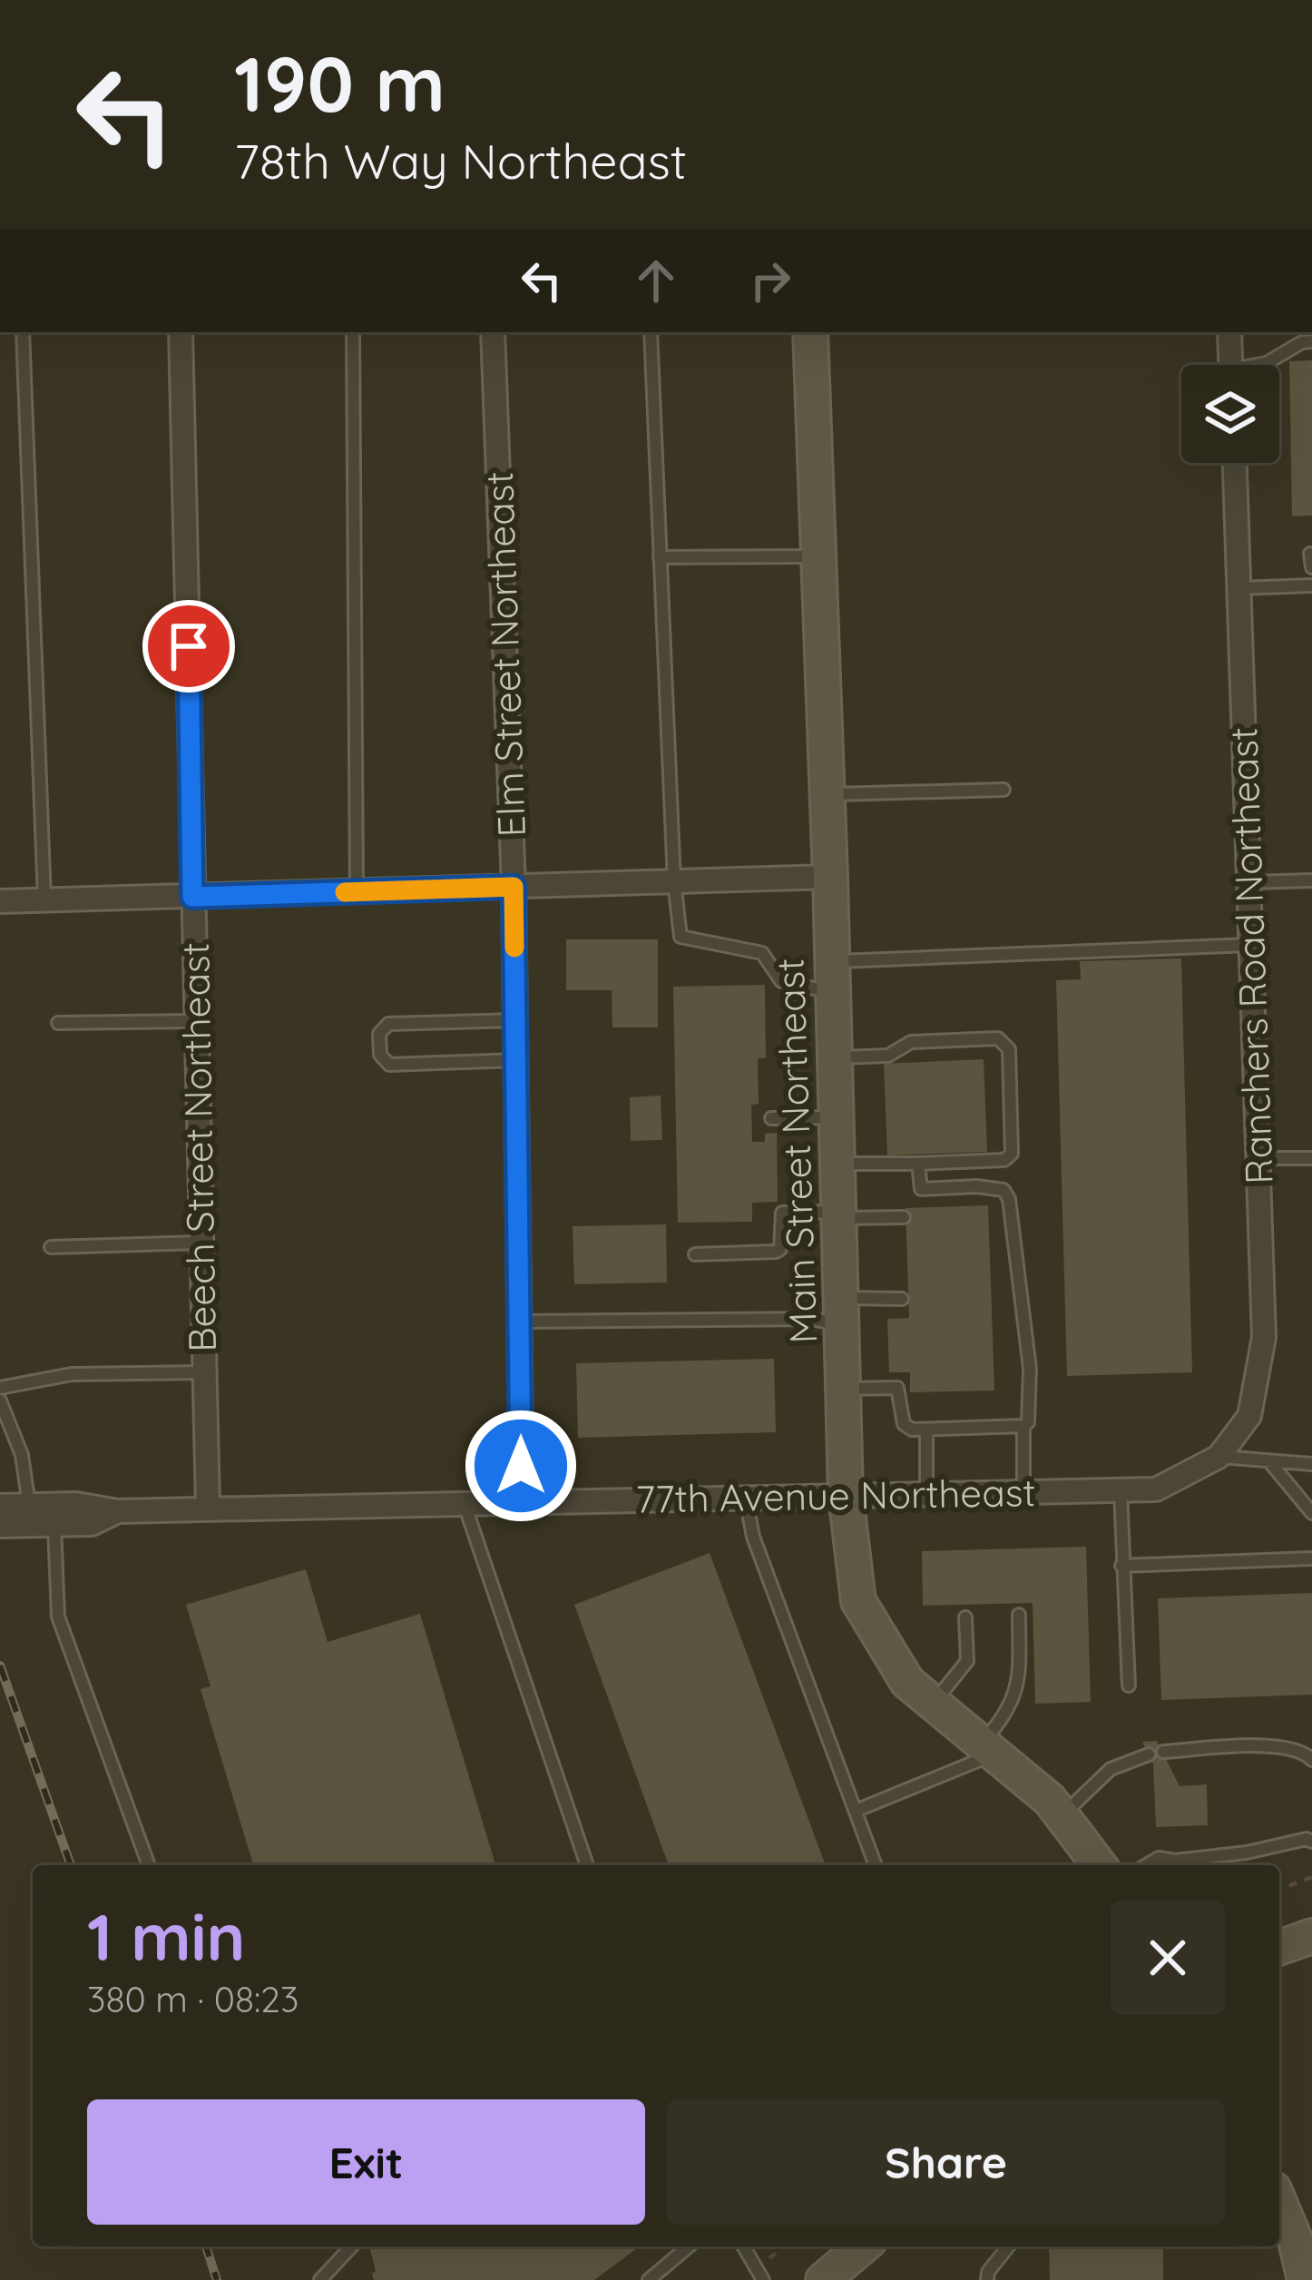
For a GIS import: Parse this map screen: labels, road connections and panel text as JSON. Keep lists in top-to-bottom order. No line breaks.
{"streets":{"street":["Elm Street Northeast","Ranchers Road Northeast","Beech Street Northeast","Main Street Northeast","77th Avenue Northeast"]},"crossings":[["Elm Street Northeast","77th Avenue Northeast"],["Ranchers Road Northeast","77th Avenue Northeast"],["Beech Street Northeast","77th Avenue Northeast"],["Main Street Northeast","77th Avenue Northeast"]],"page":{"turn":["190 m","78th Way Northeast"],"heading":["1 min","380 m · 08:23"],"buttons":["Exit","Share"]}}
